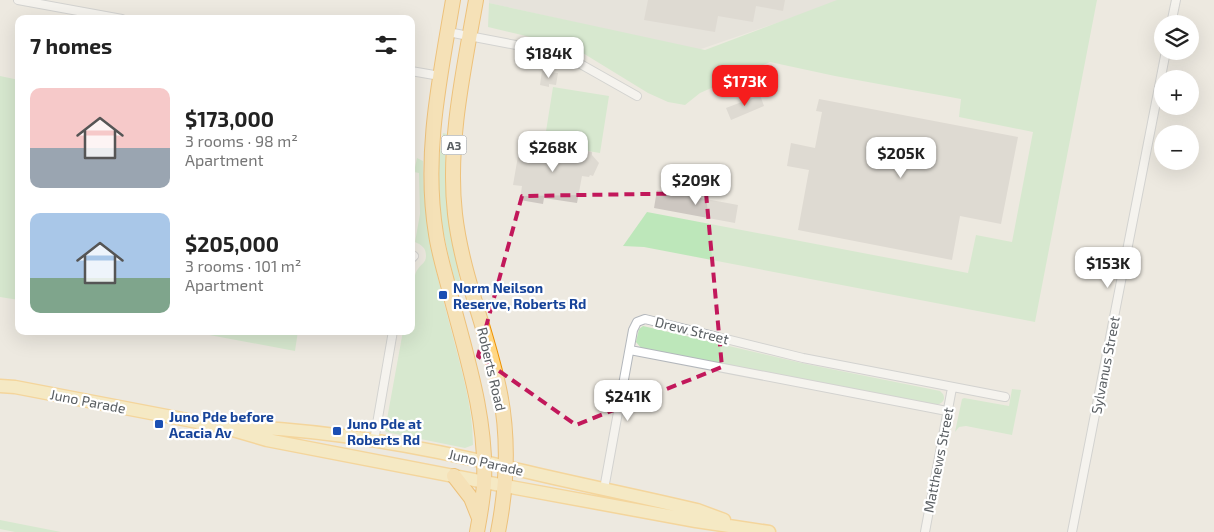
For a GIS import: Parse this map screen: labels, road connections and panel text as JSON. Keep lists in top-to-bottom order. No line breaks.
{"streets":{"highway":["A3","Roberts Road"],"main road":["Juno Parade"],"street":["Drew Street","Sylvanus Street","Matthews Street"]},"crossings":[["Drew Street","Matthews Street"],["Roberts Road","Juno Parade"]],"places":{"transit":["Norm Neilson Reserve, Roberts Rd","Juno Pde before Acacia Av","Juno Pde at Roberts Rd"]},"page":{"map_buttons":["+","−"],"heading":"7 homes","price":["$184K","$173K","$268K","$205K","$209K","$153K","$241K"],"list":[{"name":"$173,000","note":"3 rooms · 98 m² · Apartment"},{"name":"$205,000","note":"3 rooms · 101 m² · Apartment"}]}}
